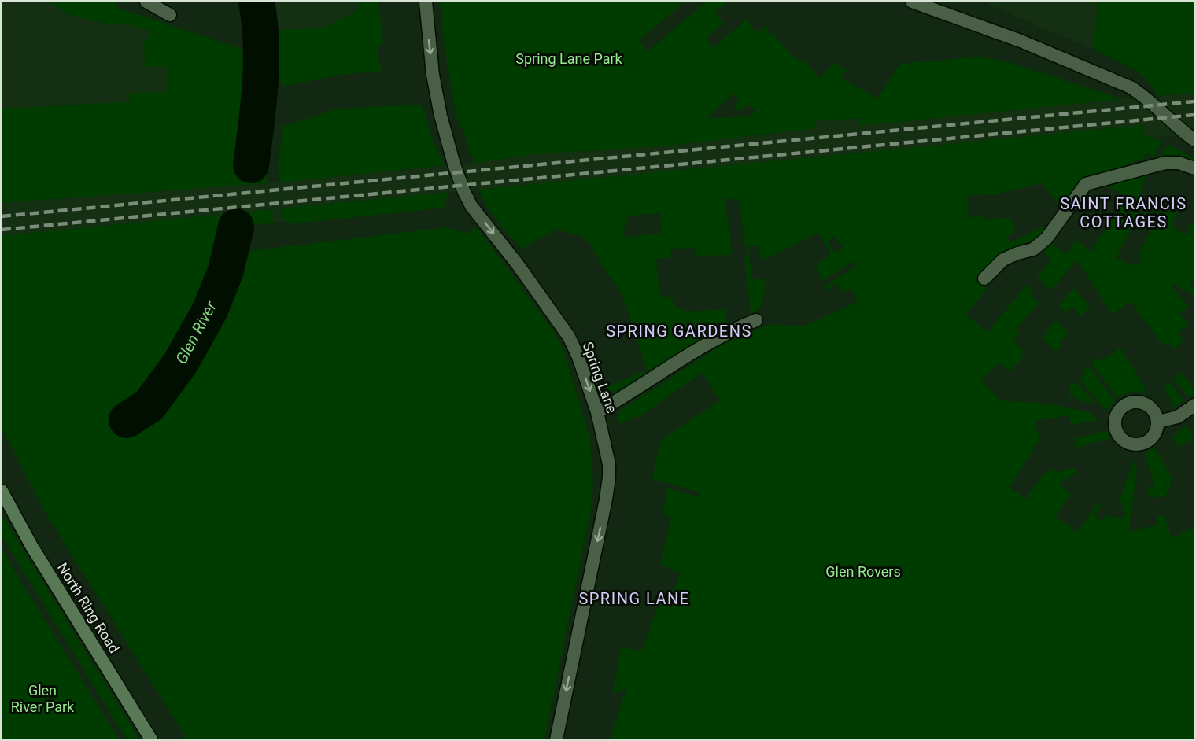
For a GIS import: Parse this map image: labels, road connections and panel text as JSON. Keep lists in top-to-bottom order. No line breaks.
{"streets":{"main road":["North Ring Road"],"street":["Spring Lane"]},"one_way":["Spring Lane"],"districts":["SAINT FRANCIS COTTAGES","SPRING GARDENS","SPRING LANE"],"water":["Glen River"],"parks":["Spring Lane Park","Glen Rovers","Glen River Park"]}
